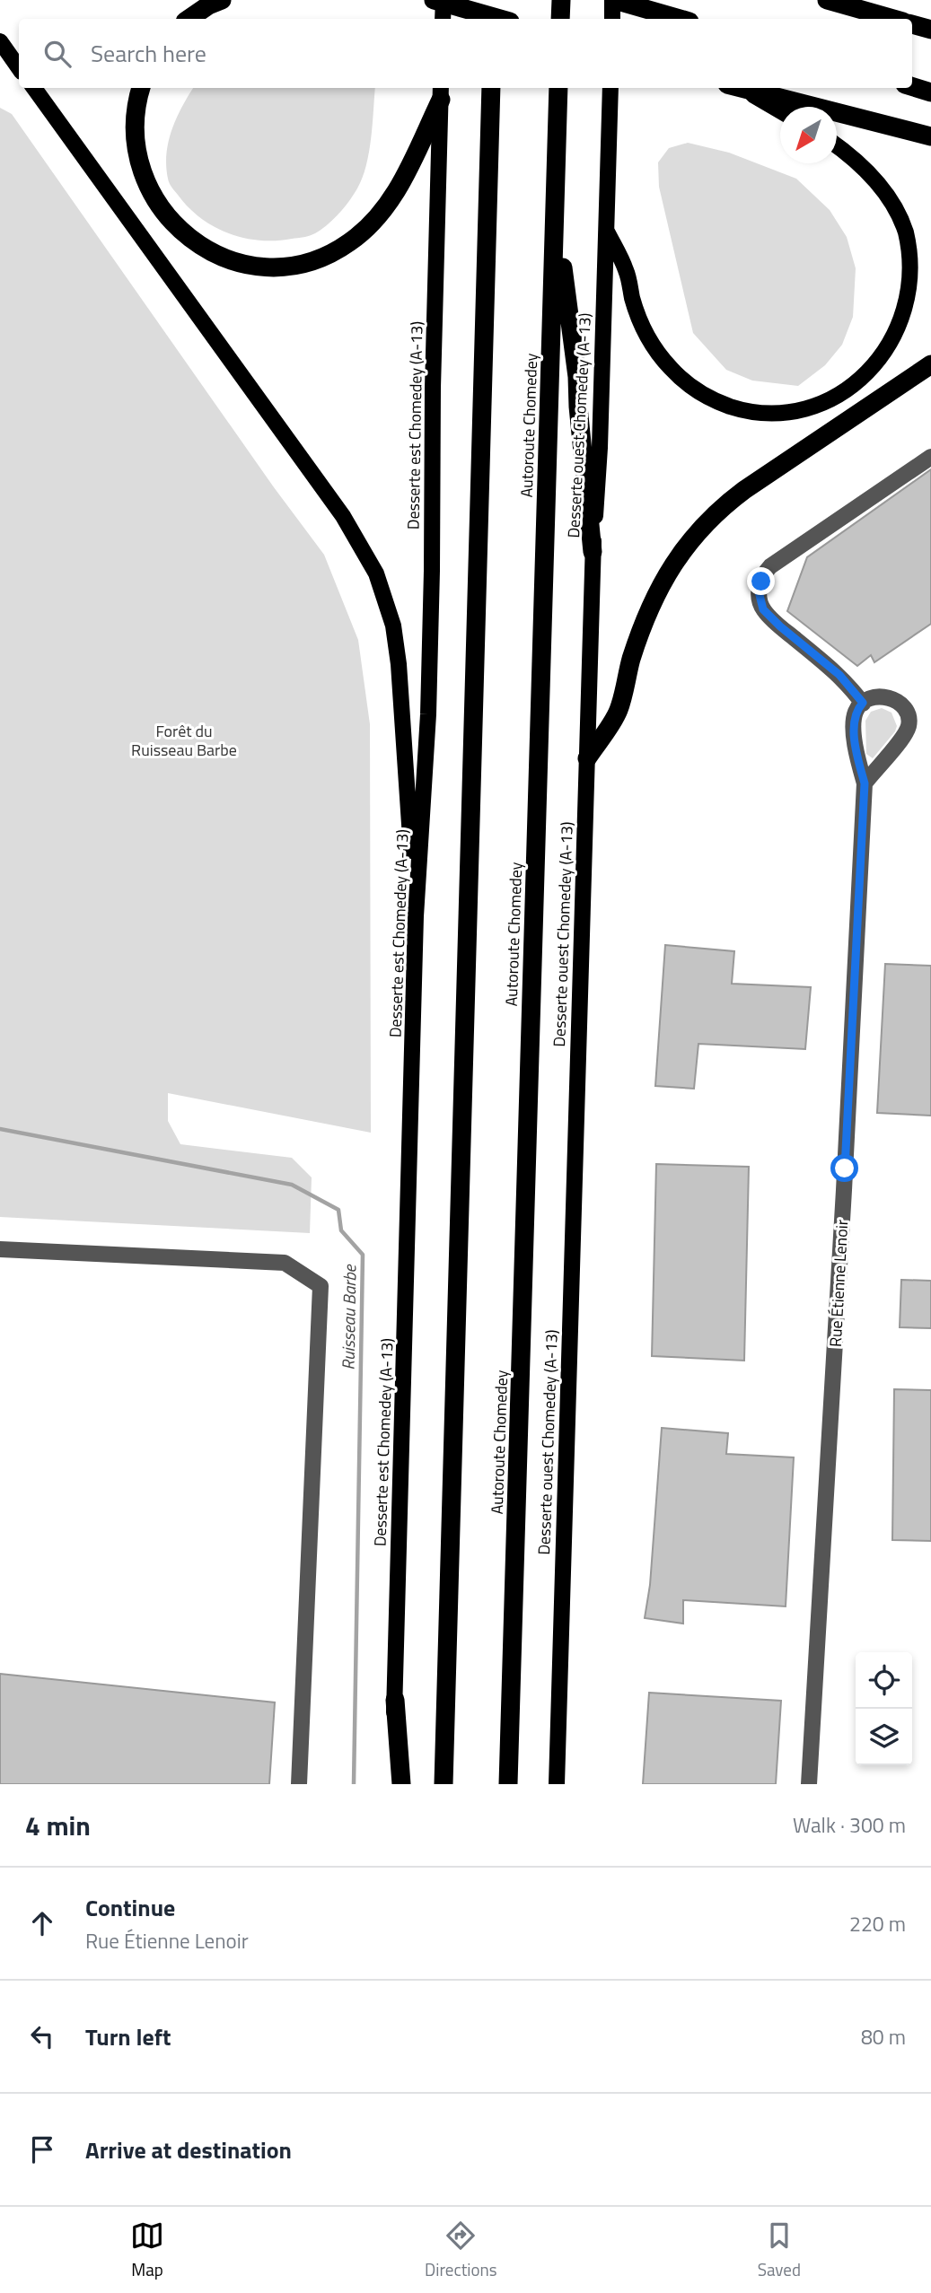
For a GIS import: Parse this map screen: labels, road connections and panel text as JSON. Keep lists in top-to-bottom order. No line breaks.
{"streets":{"highway":["Autoroute Chomedey"],"main road":["Desserte est Chomedey (A-13)","Desserte ouest Chomedey (A-13)"],"street":["Rue Étienne Lenoir"]},"water":["Ruisseau Barbe"],"parks":["Forêt du Ruisseau Barbe"],"north":"bottom left","page":{"search":"Search here","heading":["4 min","Walk · 300 m"],"list":[["Continue","Rue Étienne Lenoir","220 m"],["Turn left","80 m"],"Arrive at destination"],"nav":["Map","Directions","Saved"]}}
